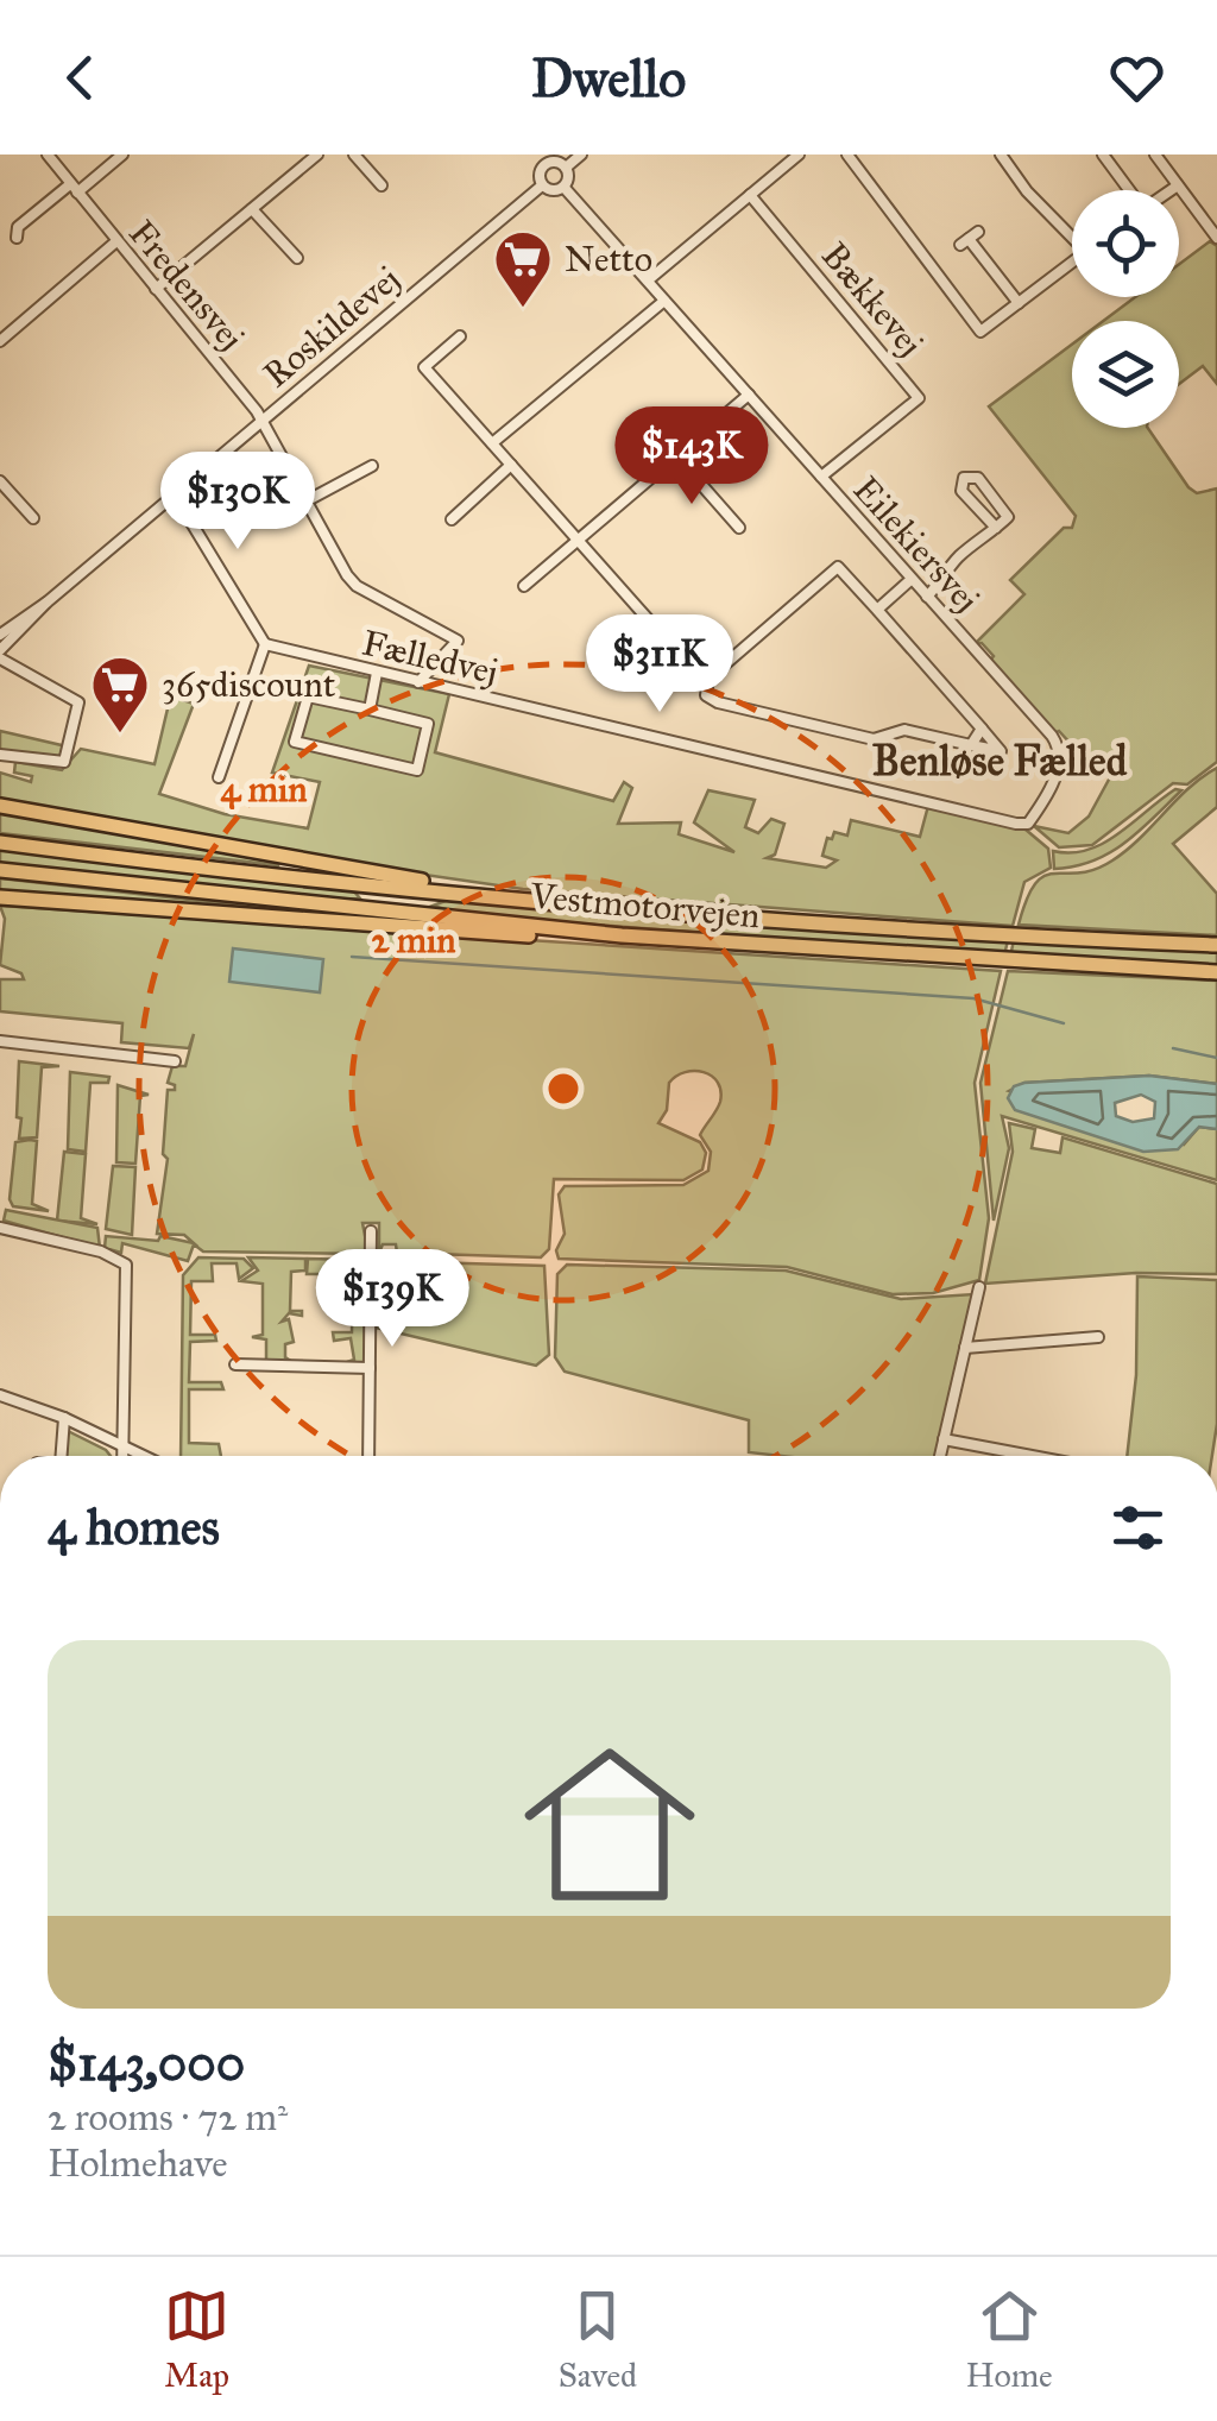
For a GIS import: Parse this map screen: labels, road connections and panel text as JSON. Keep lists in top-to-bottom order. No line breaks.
{"streets":{"highway":["Vestmotorvejen"],"street":["Fredensvej","Bækkevej","Roskildevej","Eilekiersvej","Fælledvej"]},"crossings":[["Fredensvej","Roskildevej"],["Fredensvej","Fælledvej"],["Bækkevej","Eilekiersvej"],["Roskildevej","Eilekiersvej"],["Eilekiersvej","Fælledvej"]],"districts":["Benløse Fælled"],"places":{"supermarket":["Netto","365discount"]},"page":{"header":"Dwello","price":["$143K","$130K","$311K","$139K"],"heading":"4 homes","list":[{"name":"$143,000","note":"2 rooms · 72 m² · Holmehave"}],"tabs":["Map","Saved","Home"]},"rings":["4 min","2 min"]}
